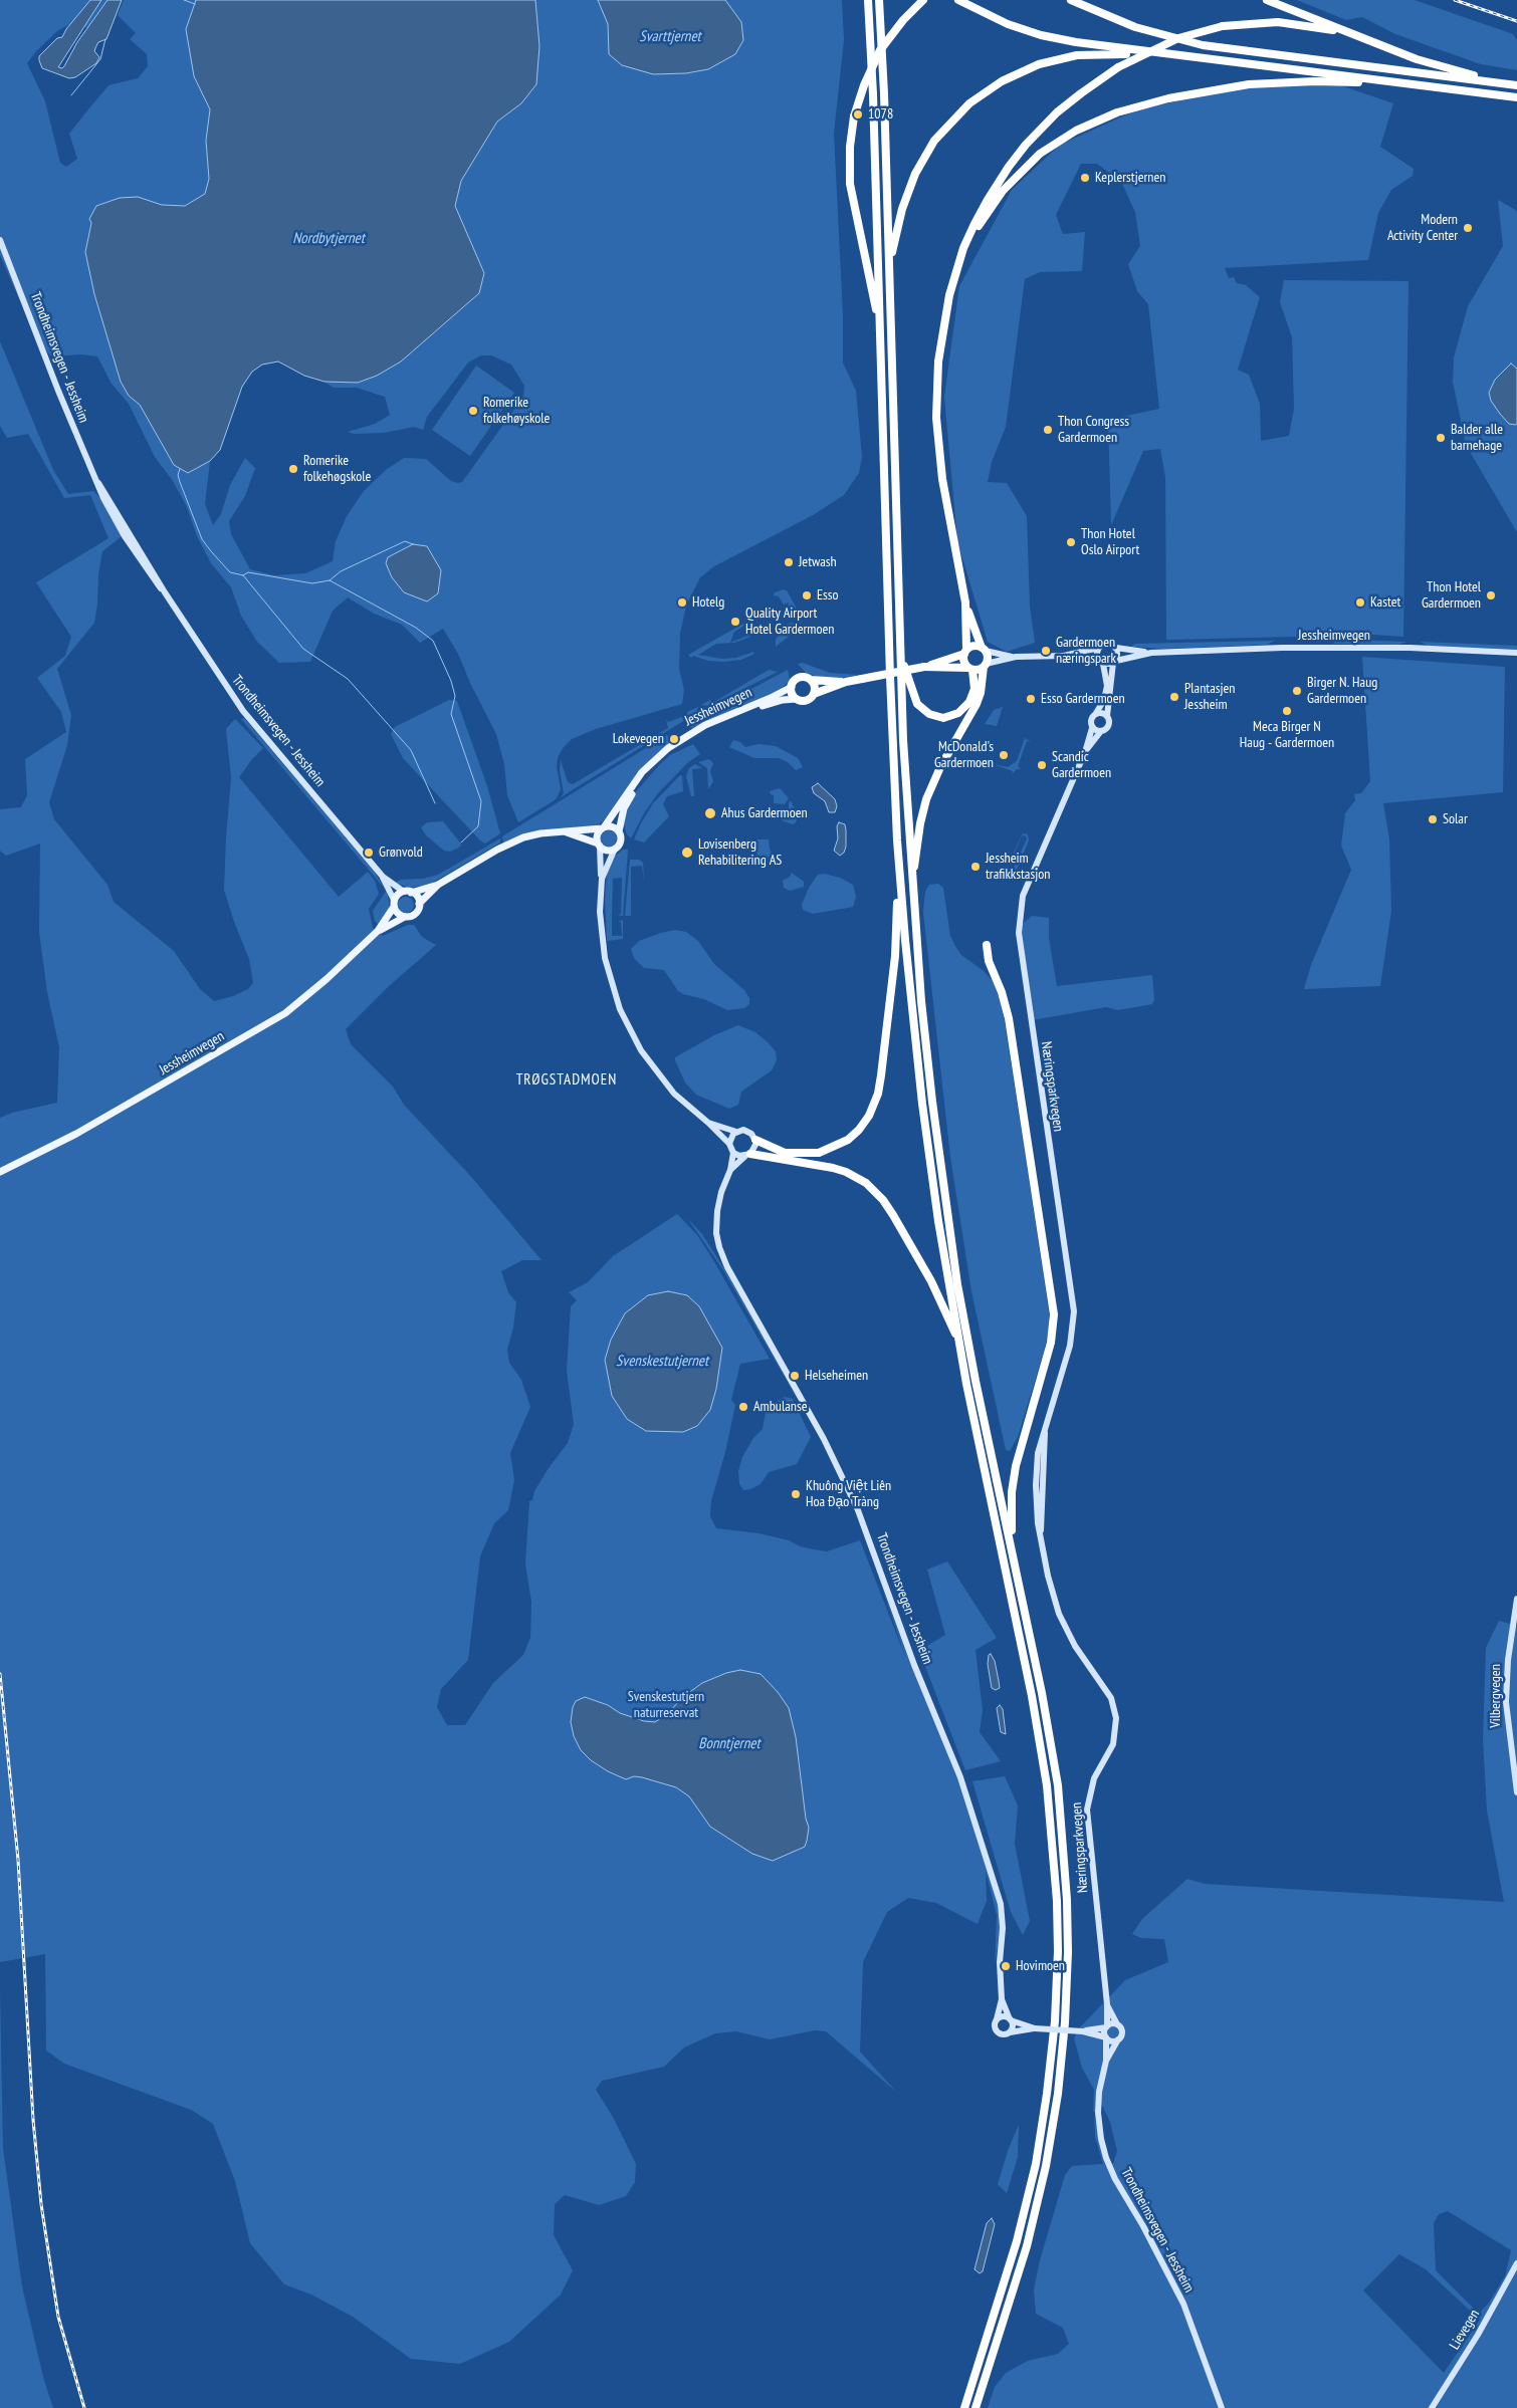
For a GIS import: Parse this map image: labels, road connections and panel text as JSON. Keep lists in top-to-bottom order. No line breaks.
{"streets":{"main road":["Trondheimsvegen - Jessheim","Jessheimvegen","Næringsparkvegen","Vilbergvegen","Lievegen"]},"crossings":[["Trondheimsvegen - Jessheim","Jessheimvegen"],["Trondheimsvegen - Jessheim","Næringsparkvegen"],["Jessheimvegen","Næringsparkvegen"]],"districts":["TRØGSTADMOEN"],"water":["Svarttjernet","Nordbytjernet","Svenskestutjernet","Bonntjernet"],"parks":["Svenskestutjern naturreservat"],"places":["1078","Keplerstjernen","Modern Activity Center","Romerike folkehøyskole","Thon Congress Gardermoen","Balder alle barnehage","Romerike folkehøgskole","Thon Hotel Oslo Airport","Jetwash","Esso","Thon Hotel Gardermoen","Hotelg","Kastet","Quality Airport Hotel Gardermoen","Gardermoen næringspark","Birger N. Haug Gardermoen","Plantasjen Jessheim","Esso Gardermoen","Meca Birger N Haug - Gardermoen","Lokevegen","McDonald's Gardermoen","Scandic Gardermoen","Ahus Gardermoen","Solar","Grønvold","Lovisenberg Rehabilitering AS","Jessheim trafikkstasjon","Helseheimen","Ambulanse","Khuông Việt Liên Hoa Đạo Tràng","Hovimoen"]}
